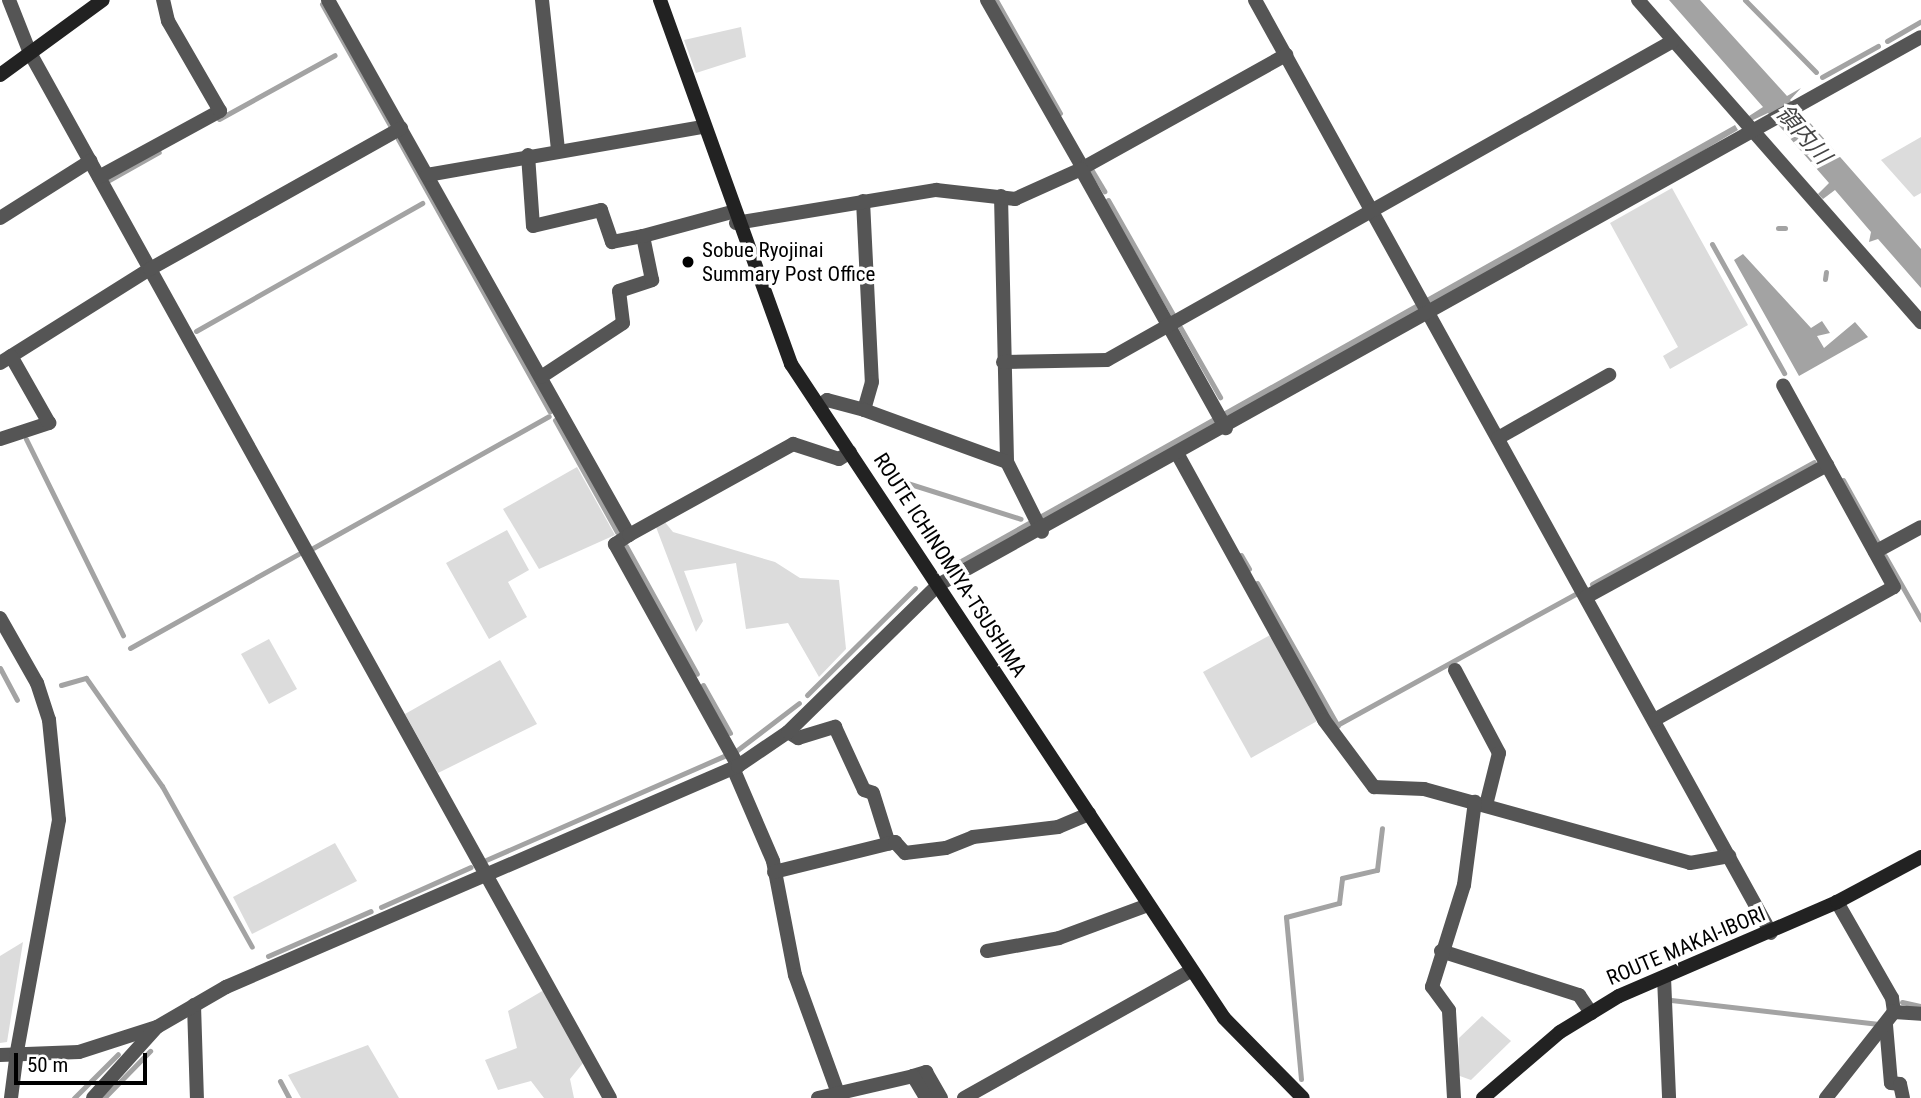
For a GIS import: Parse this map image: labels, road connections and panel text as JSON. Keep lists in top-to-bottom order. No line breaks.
{"streets":{"main road":["ROUTE ICHINOMIYA-TSUSHIMA","ROUTE MAKAI-IBORI"]},"water":["領内川"],"places":["Sobue Ryojinai Summary Post Office"],"scale_bar":"50 m"}
